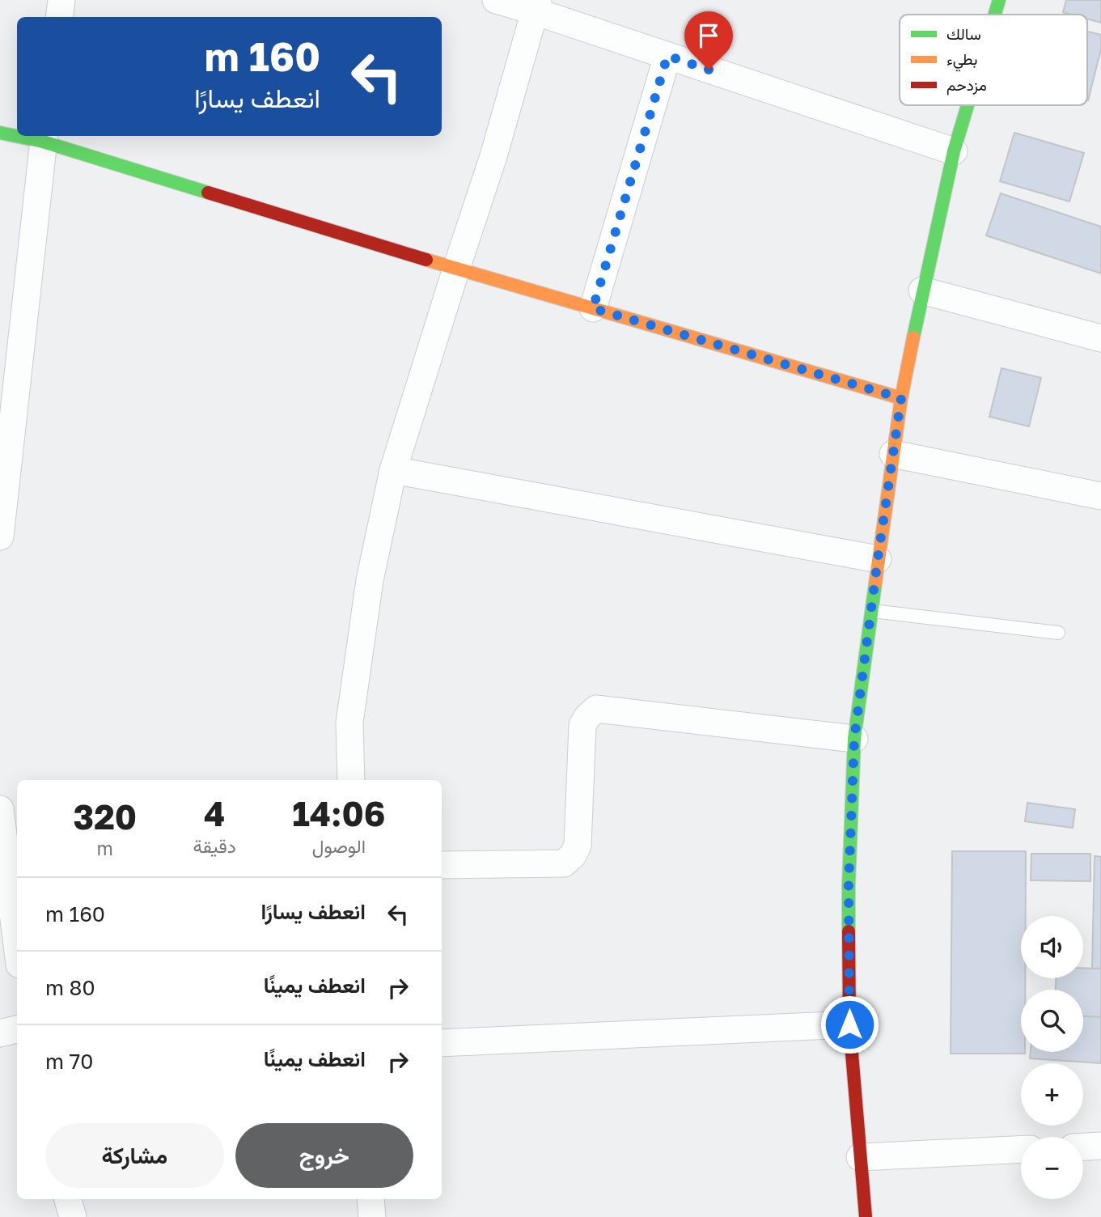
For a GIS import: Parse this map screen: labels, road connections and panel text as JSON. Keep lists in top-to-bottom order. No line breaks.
{"legend":["سالك","بطيء","مزدحم"],"page":{"turn":["160 m","انعطف يسارًا"],"eta":["14:06","الوصول","4","دقيقة","320","m"],"list":[{"name":"انعطف يسارًا","value":"160 m"},{"name":"انعطف يمينًا","value":"80 m"},{"name":"انعطف يمينًا","value":"70 m"}],"map_buttons":["+","−"],"buttons":["خروج","مشاركة"]}}
